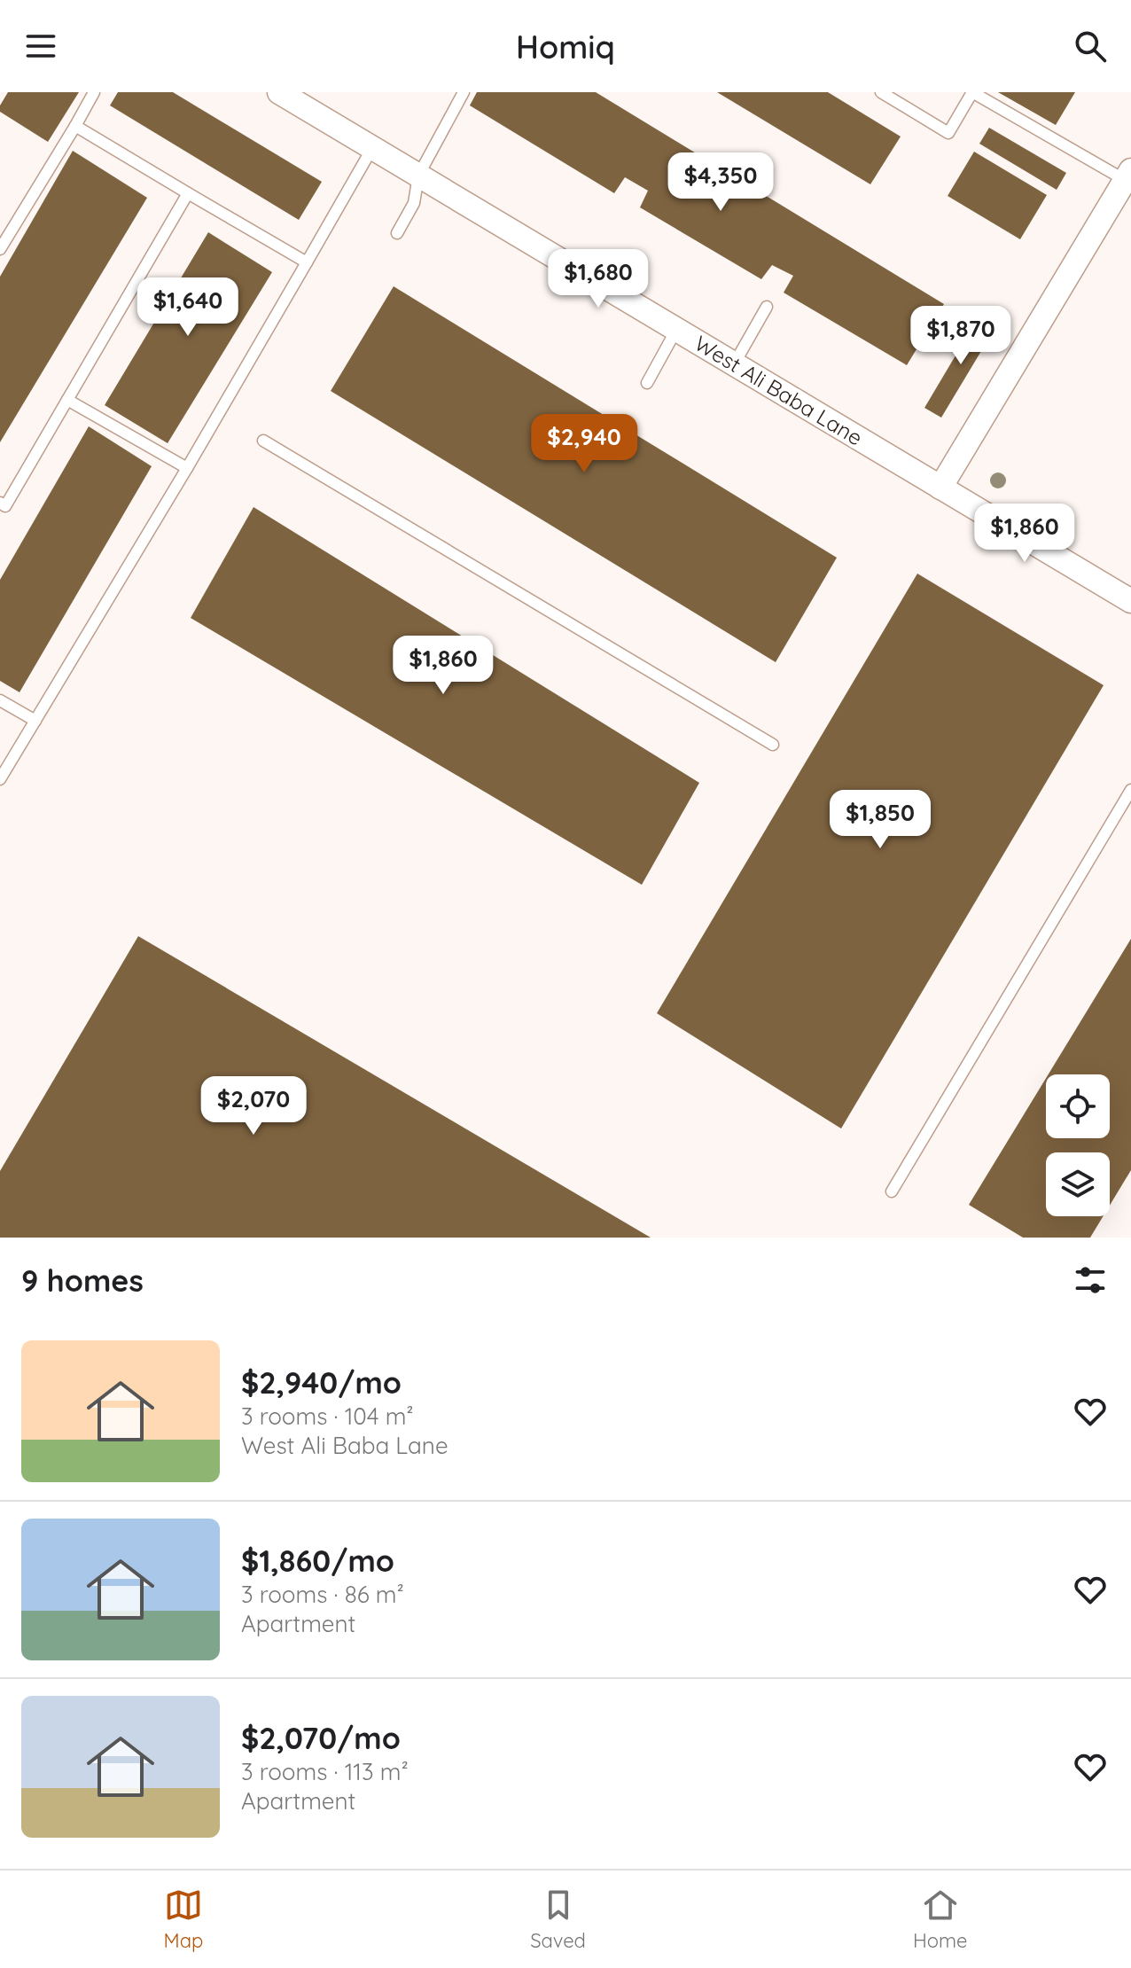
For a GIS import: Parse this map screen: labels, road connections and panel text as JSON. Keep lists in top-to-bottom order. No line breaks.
{"streets":{"street":["West Ali Baba Lane"]},"page":{"header":"Homiq","price":["$4,350","$1,680","$1,640","$1,870","$2,940","$1,860","$1,860","$1,850","$2,070"],"heading":"9 homes","list":[{"name":"$2,940/mo","note":"3 rooms · 104 m² · West Ali Baba Lane"},{"name":"$1,860/mo","note":"3 rooms · 86 m² · Apartment"},{"name":"$2,070/mo","note":"3 rooms · 113 m² · Apartment"}],"tabs":["Map","Saved","Home"]}}
